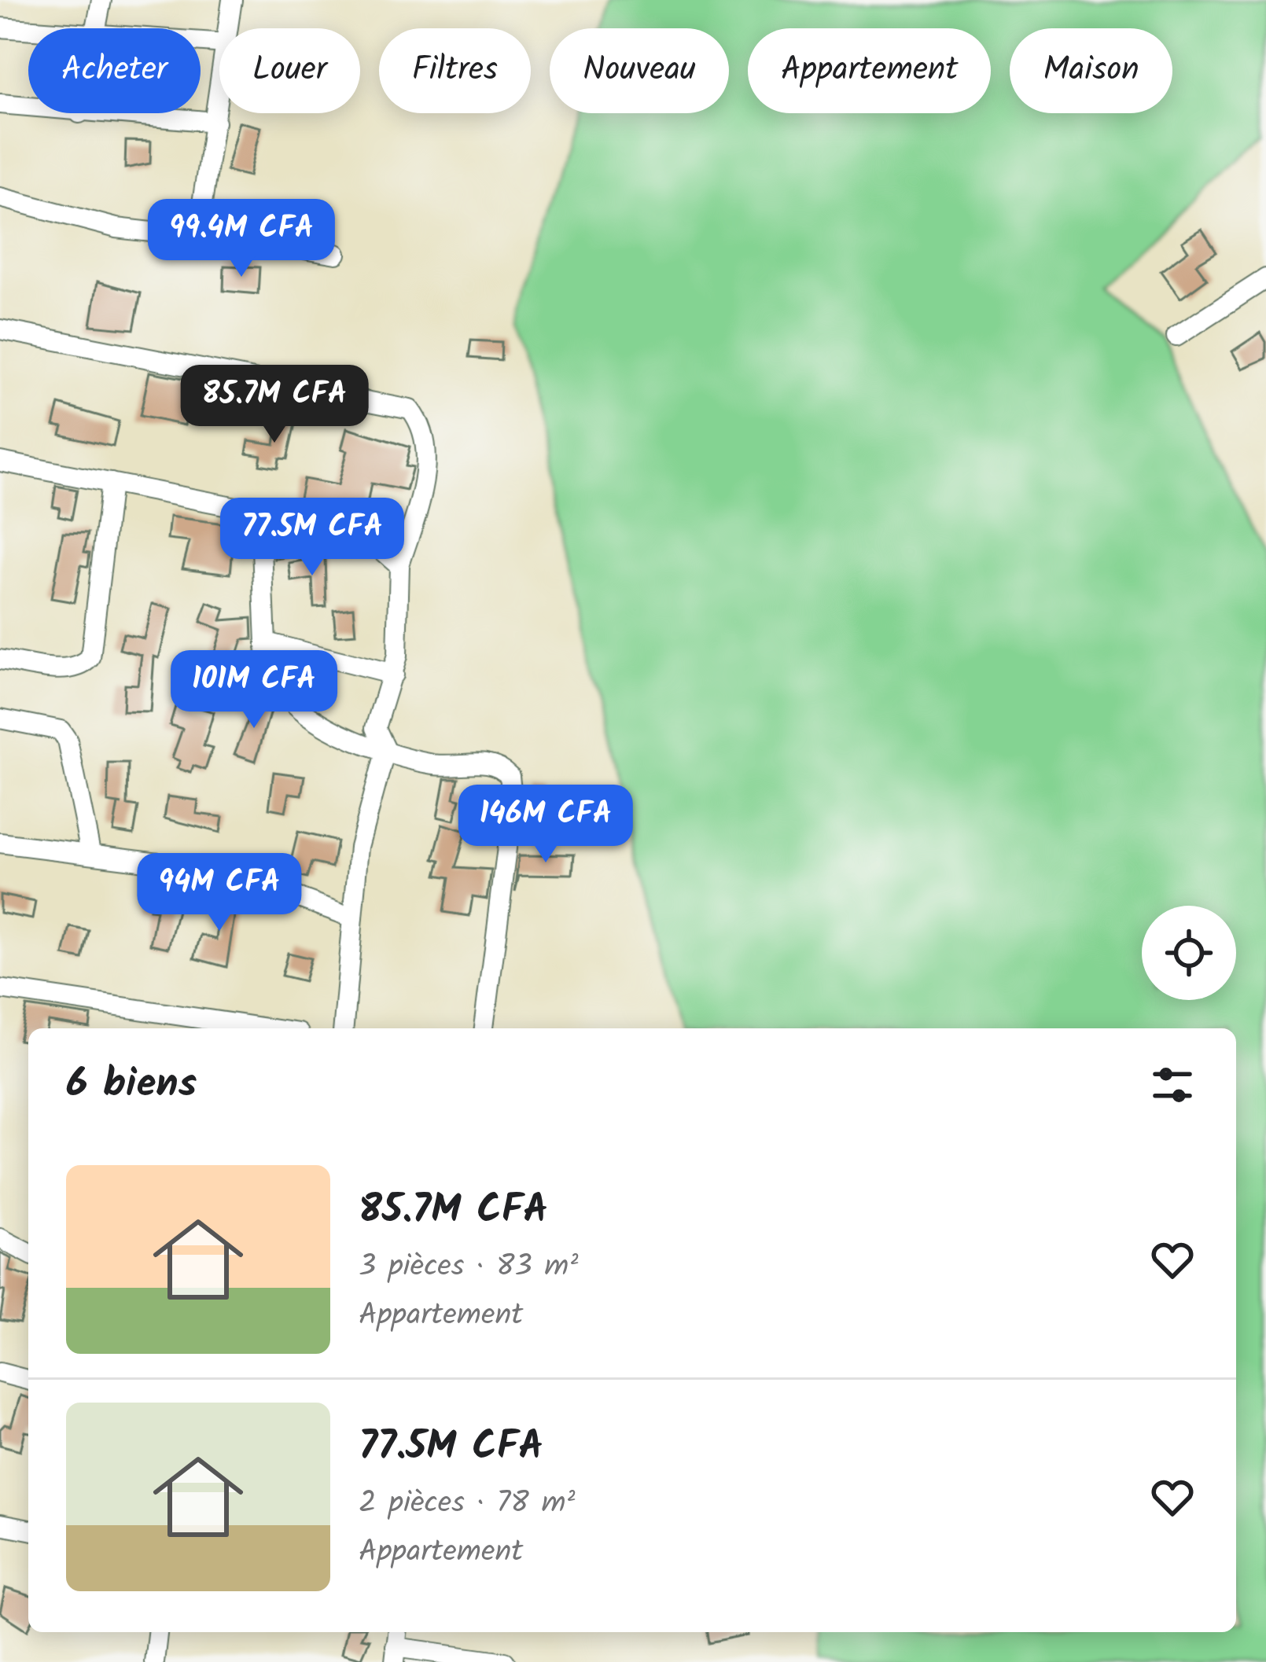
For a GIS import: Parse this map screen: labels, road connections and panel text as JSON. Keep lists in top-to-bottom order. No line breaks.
{"page":{"chip":["Acheter","Louer","Filtres","Nouveau","Appartement","Maison"],"price":["99.4M CFA","85.7M CFA","77.5M CFA","101M CFA","146M CFA","94M CFA"],"heading":"6 biens","list":[{"name":"85.7M CFA","note":"3 pièces · 83 m² · Appartement"},{"name":"77.5M CFA","note":"2 pièces · 78 m² · Appartement"}]}}
